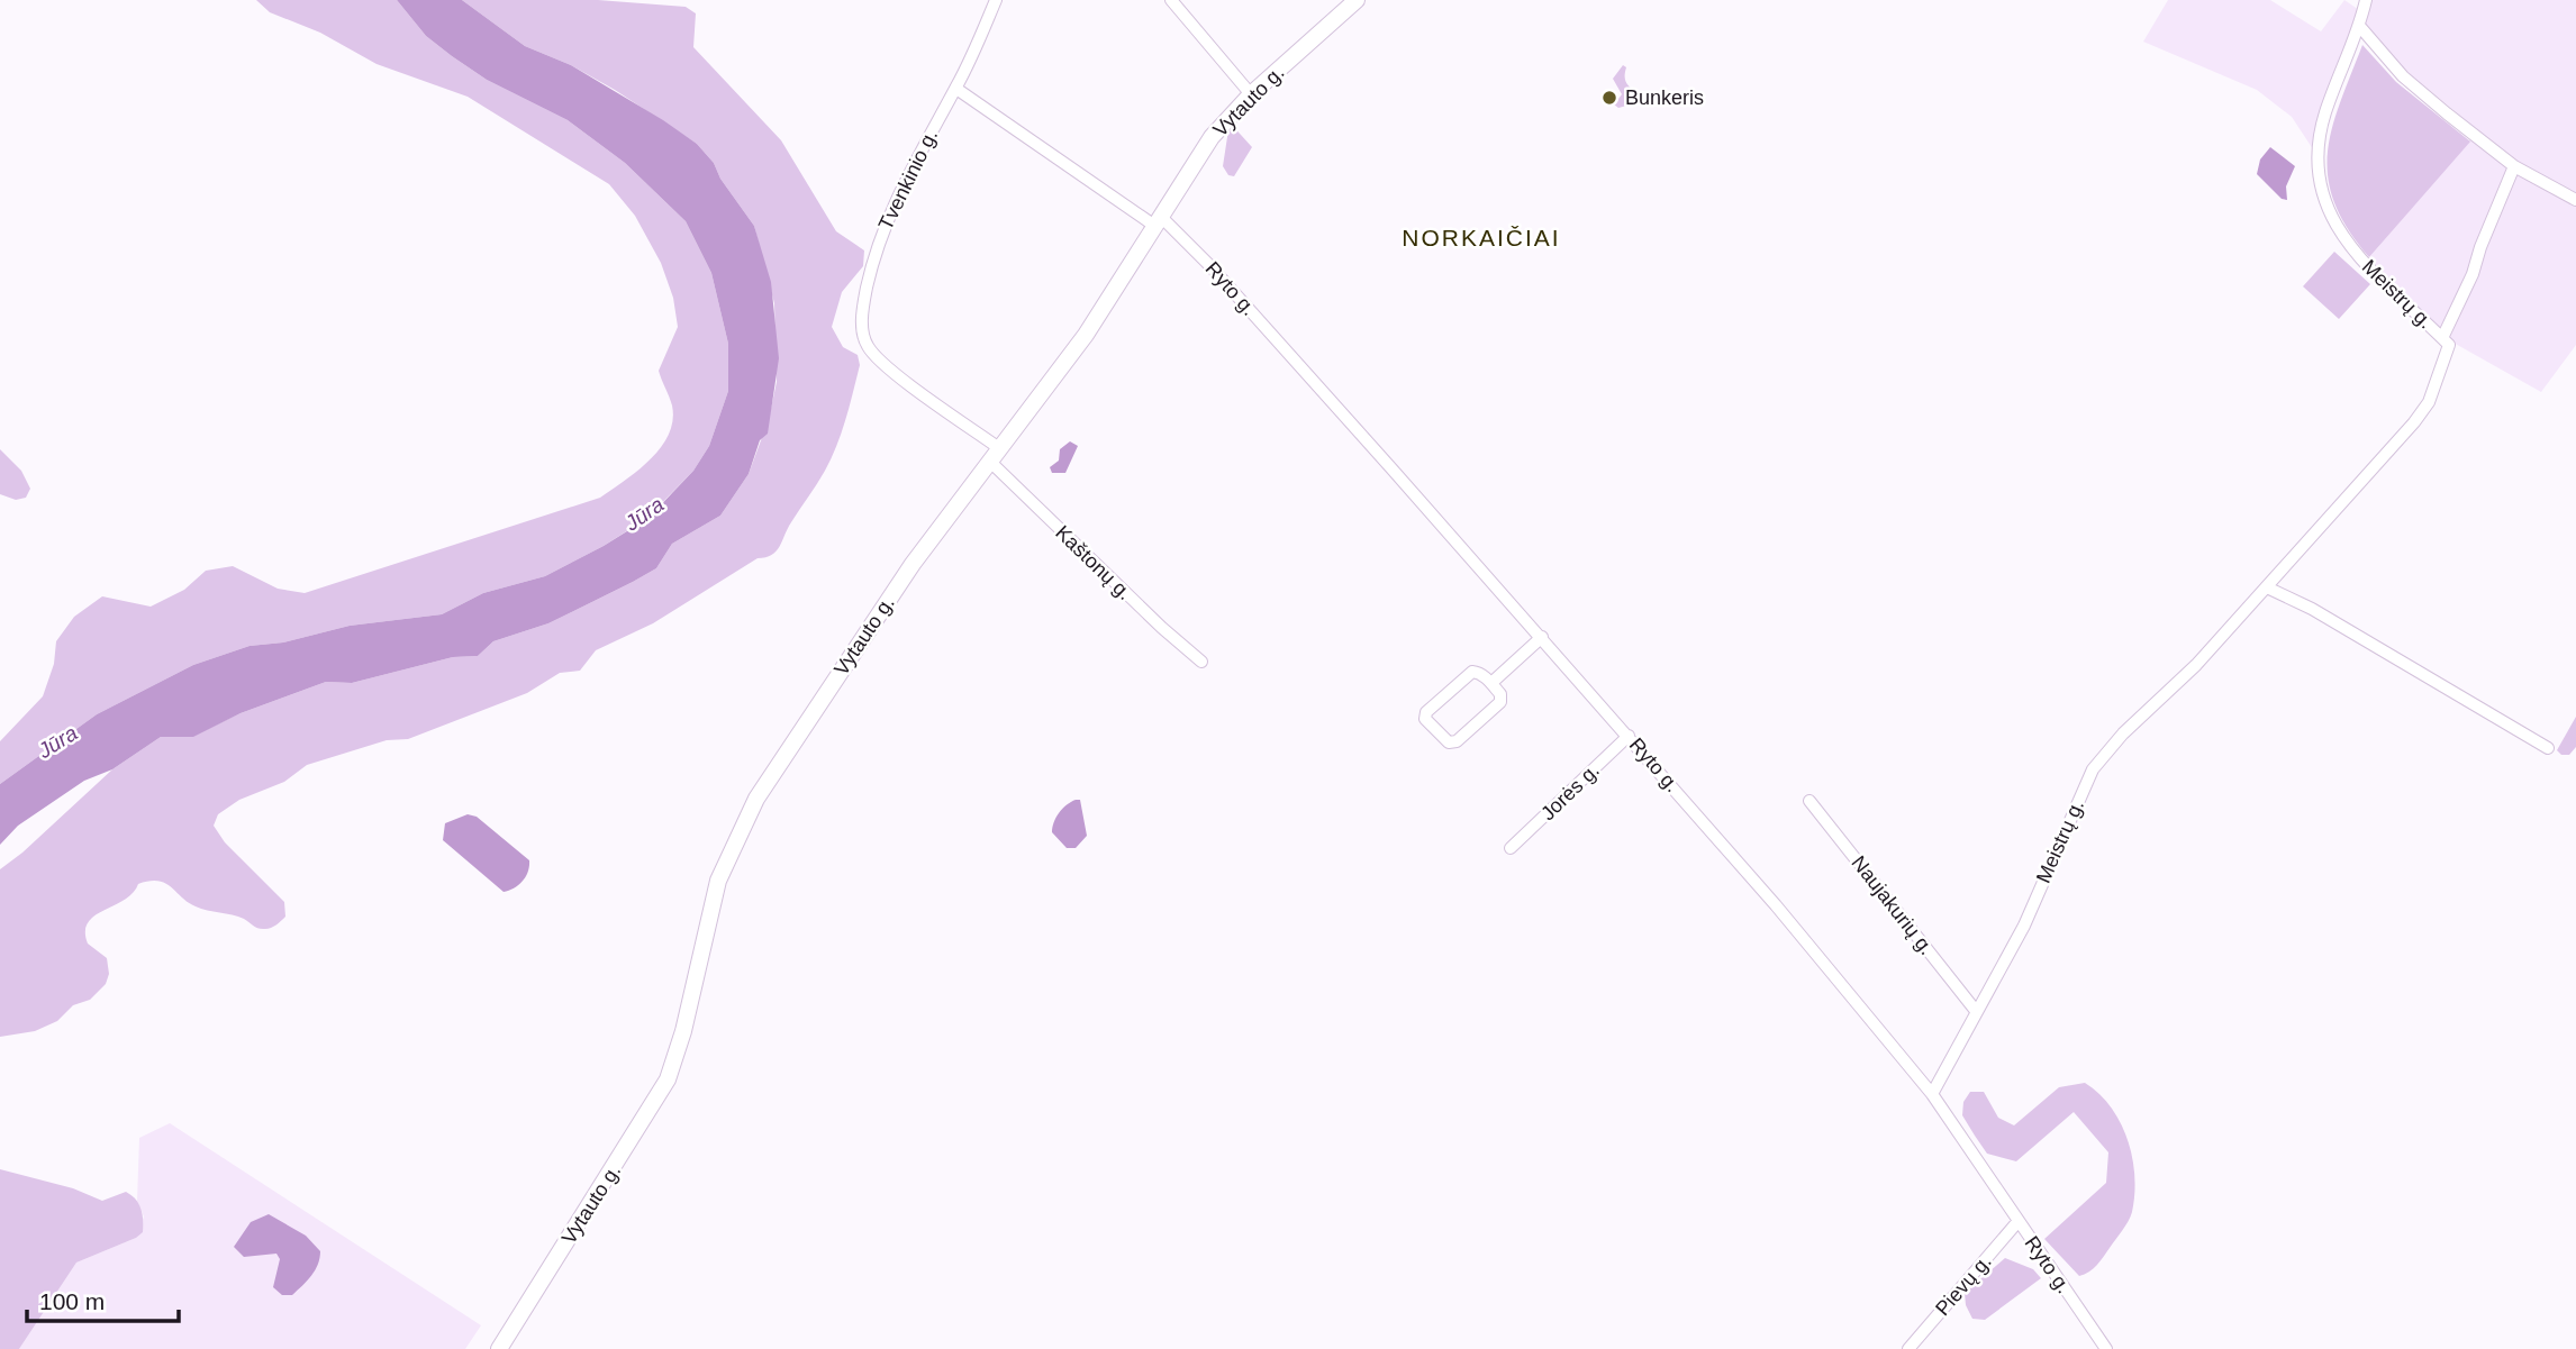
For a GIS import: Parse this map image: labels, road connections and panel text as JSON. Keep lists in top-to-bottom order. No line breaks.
{"streets":{"main road":["Vytauto g."],"street":["Tvenkinio g.","Ryto g.","Meistrų g.","Kaštonų g.","Jorės g.","Naujakurių g.","Pievų g."]},"crossings":[["Vytauto g.","Tvenkinio g."],["Vytauto g.","Ryto g."],["Vytauto g.","Kaštonų g."],["Tvenkinio g.","Ryto g."],["Tvenkinio g.","Kaštonų g."],["Ryto g.","Meistrų g."],["Ryto g.","Jorės g."],["Ryto g.","Pievų g."],["Meistrų g.","Naujakurių g."]],"districts":["NORKAIČIAI"],"water":["Jūra"],"places":["Bunkeris"],"scale_bar":"100 m"}
